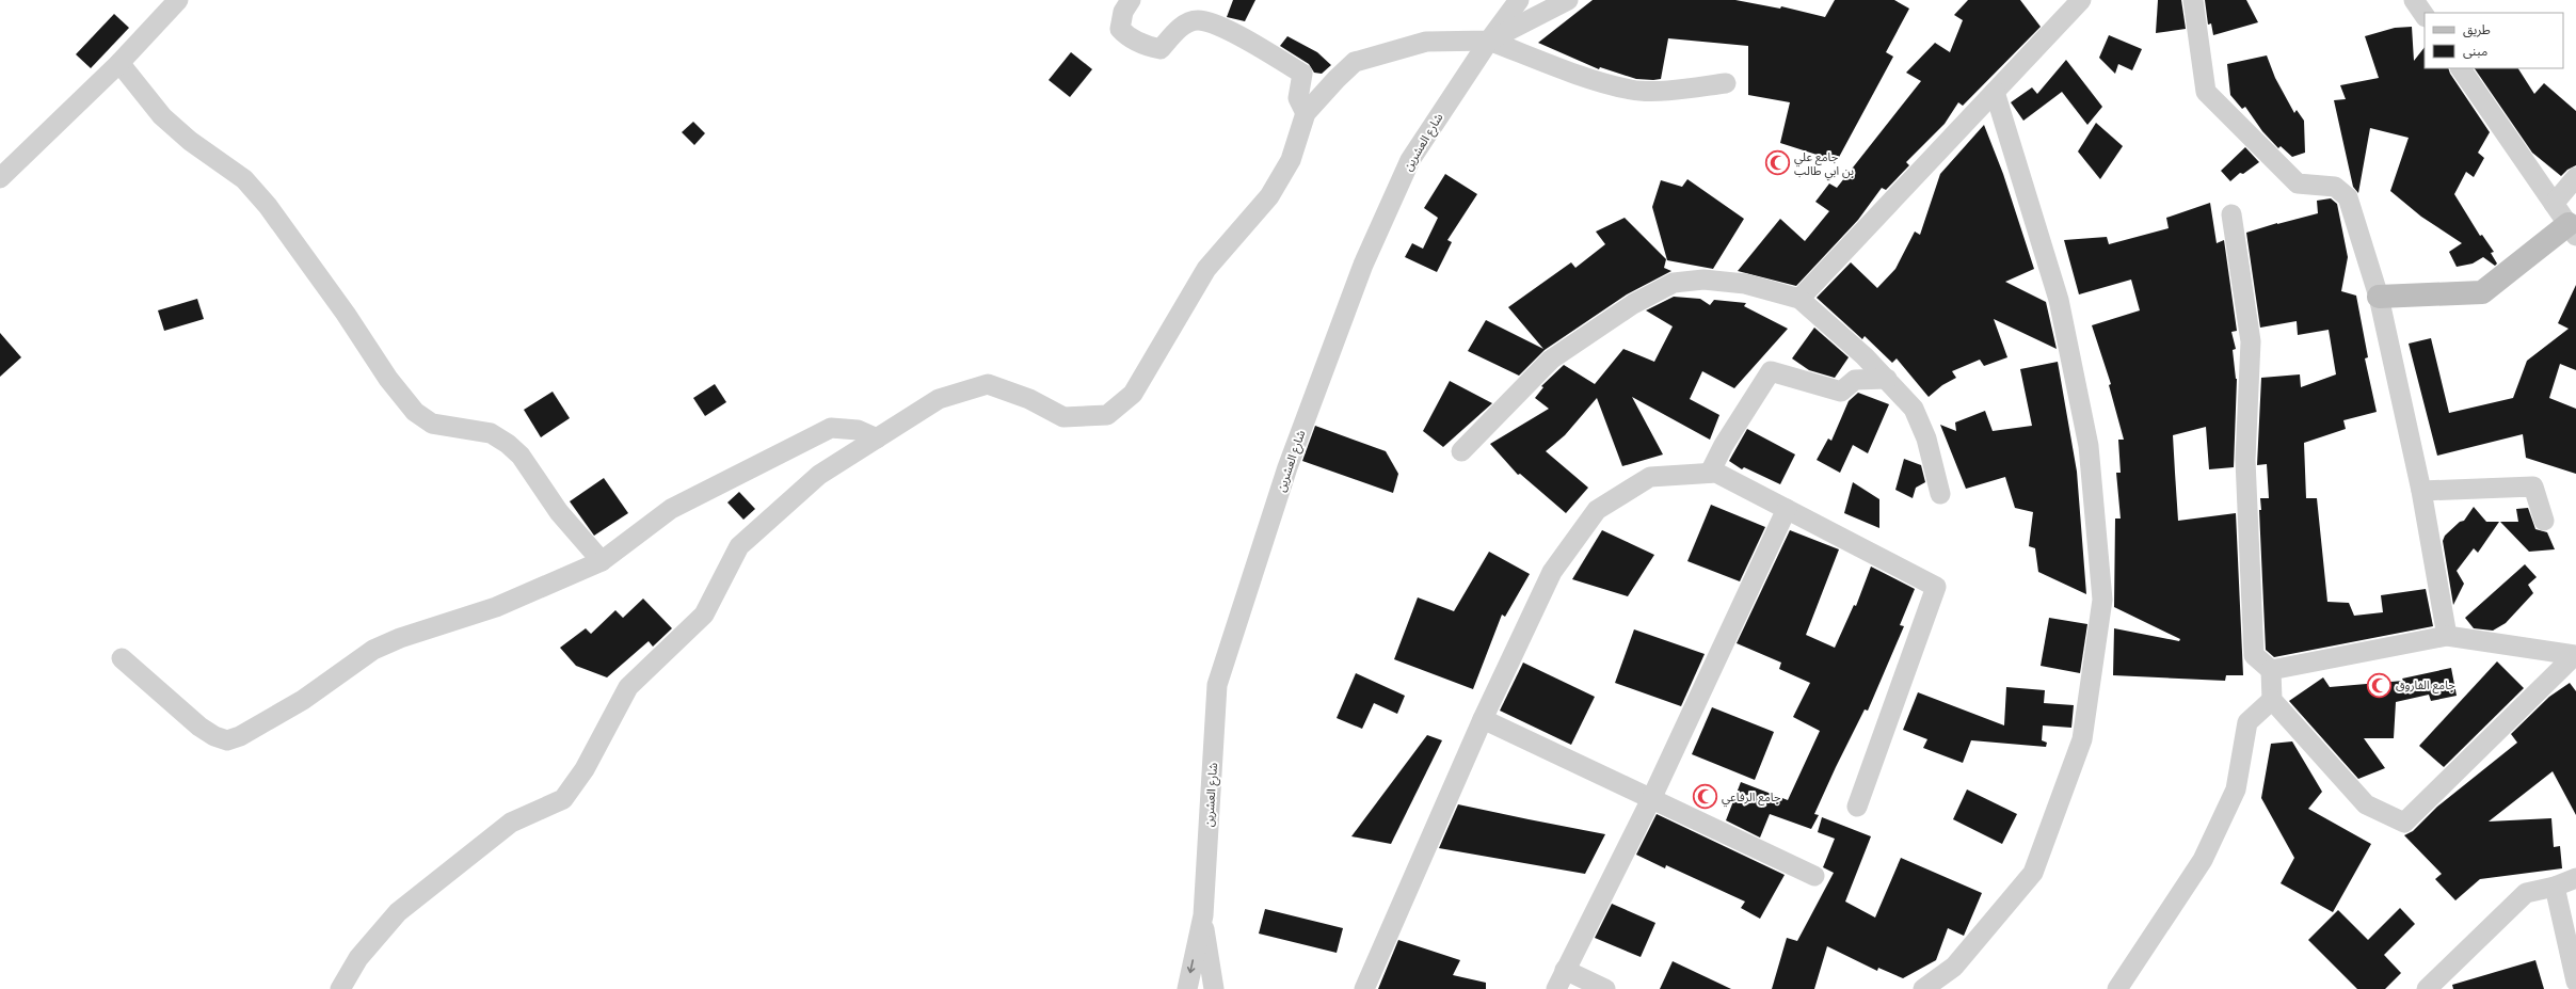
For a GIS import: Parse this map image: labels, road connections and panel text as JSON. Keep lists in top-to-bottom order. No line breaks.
{"streets":{"street":["شارع العشرين"]},"places":{"mosque":["جامع علي بن ابي طالب","جامع الفاروق","جامع الرفاعي"]},"legend":["طريق","مبنى"]}
